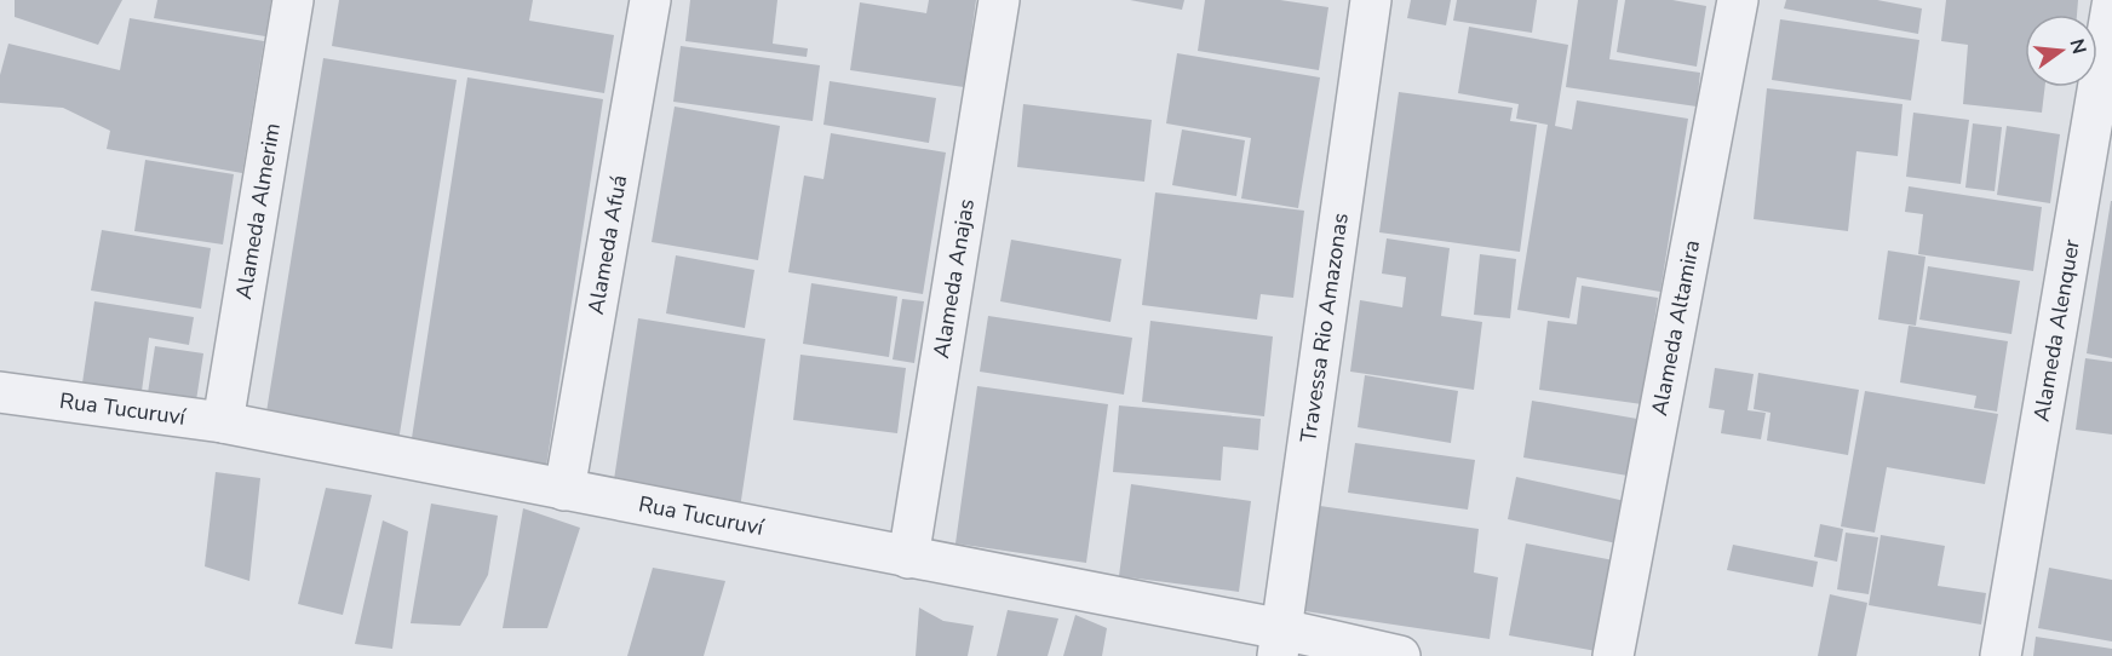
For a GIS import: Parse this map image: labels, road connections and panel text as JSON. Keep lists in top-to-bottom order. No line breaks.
{"streets":{"street":["Alameda Almerim","Alameda Afuá","Alameda Anajas","Travessa Rio Amazonas","Alameda Altamira","Alameda Alenquer","Rua Tucuruví"]},"crossings":[["Alameda Almerim","Rua Tucuruví"],["Alameda Afuá","Rua Tucuruví"],["Alameda Anajas","Rua Tucuruví"],["Travessa Rio Amazonas","Rua Tucuruví"]],"north":"right"}
